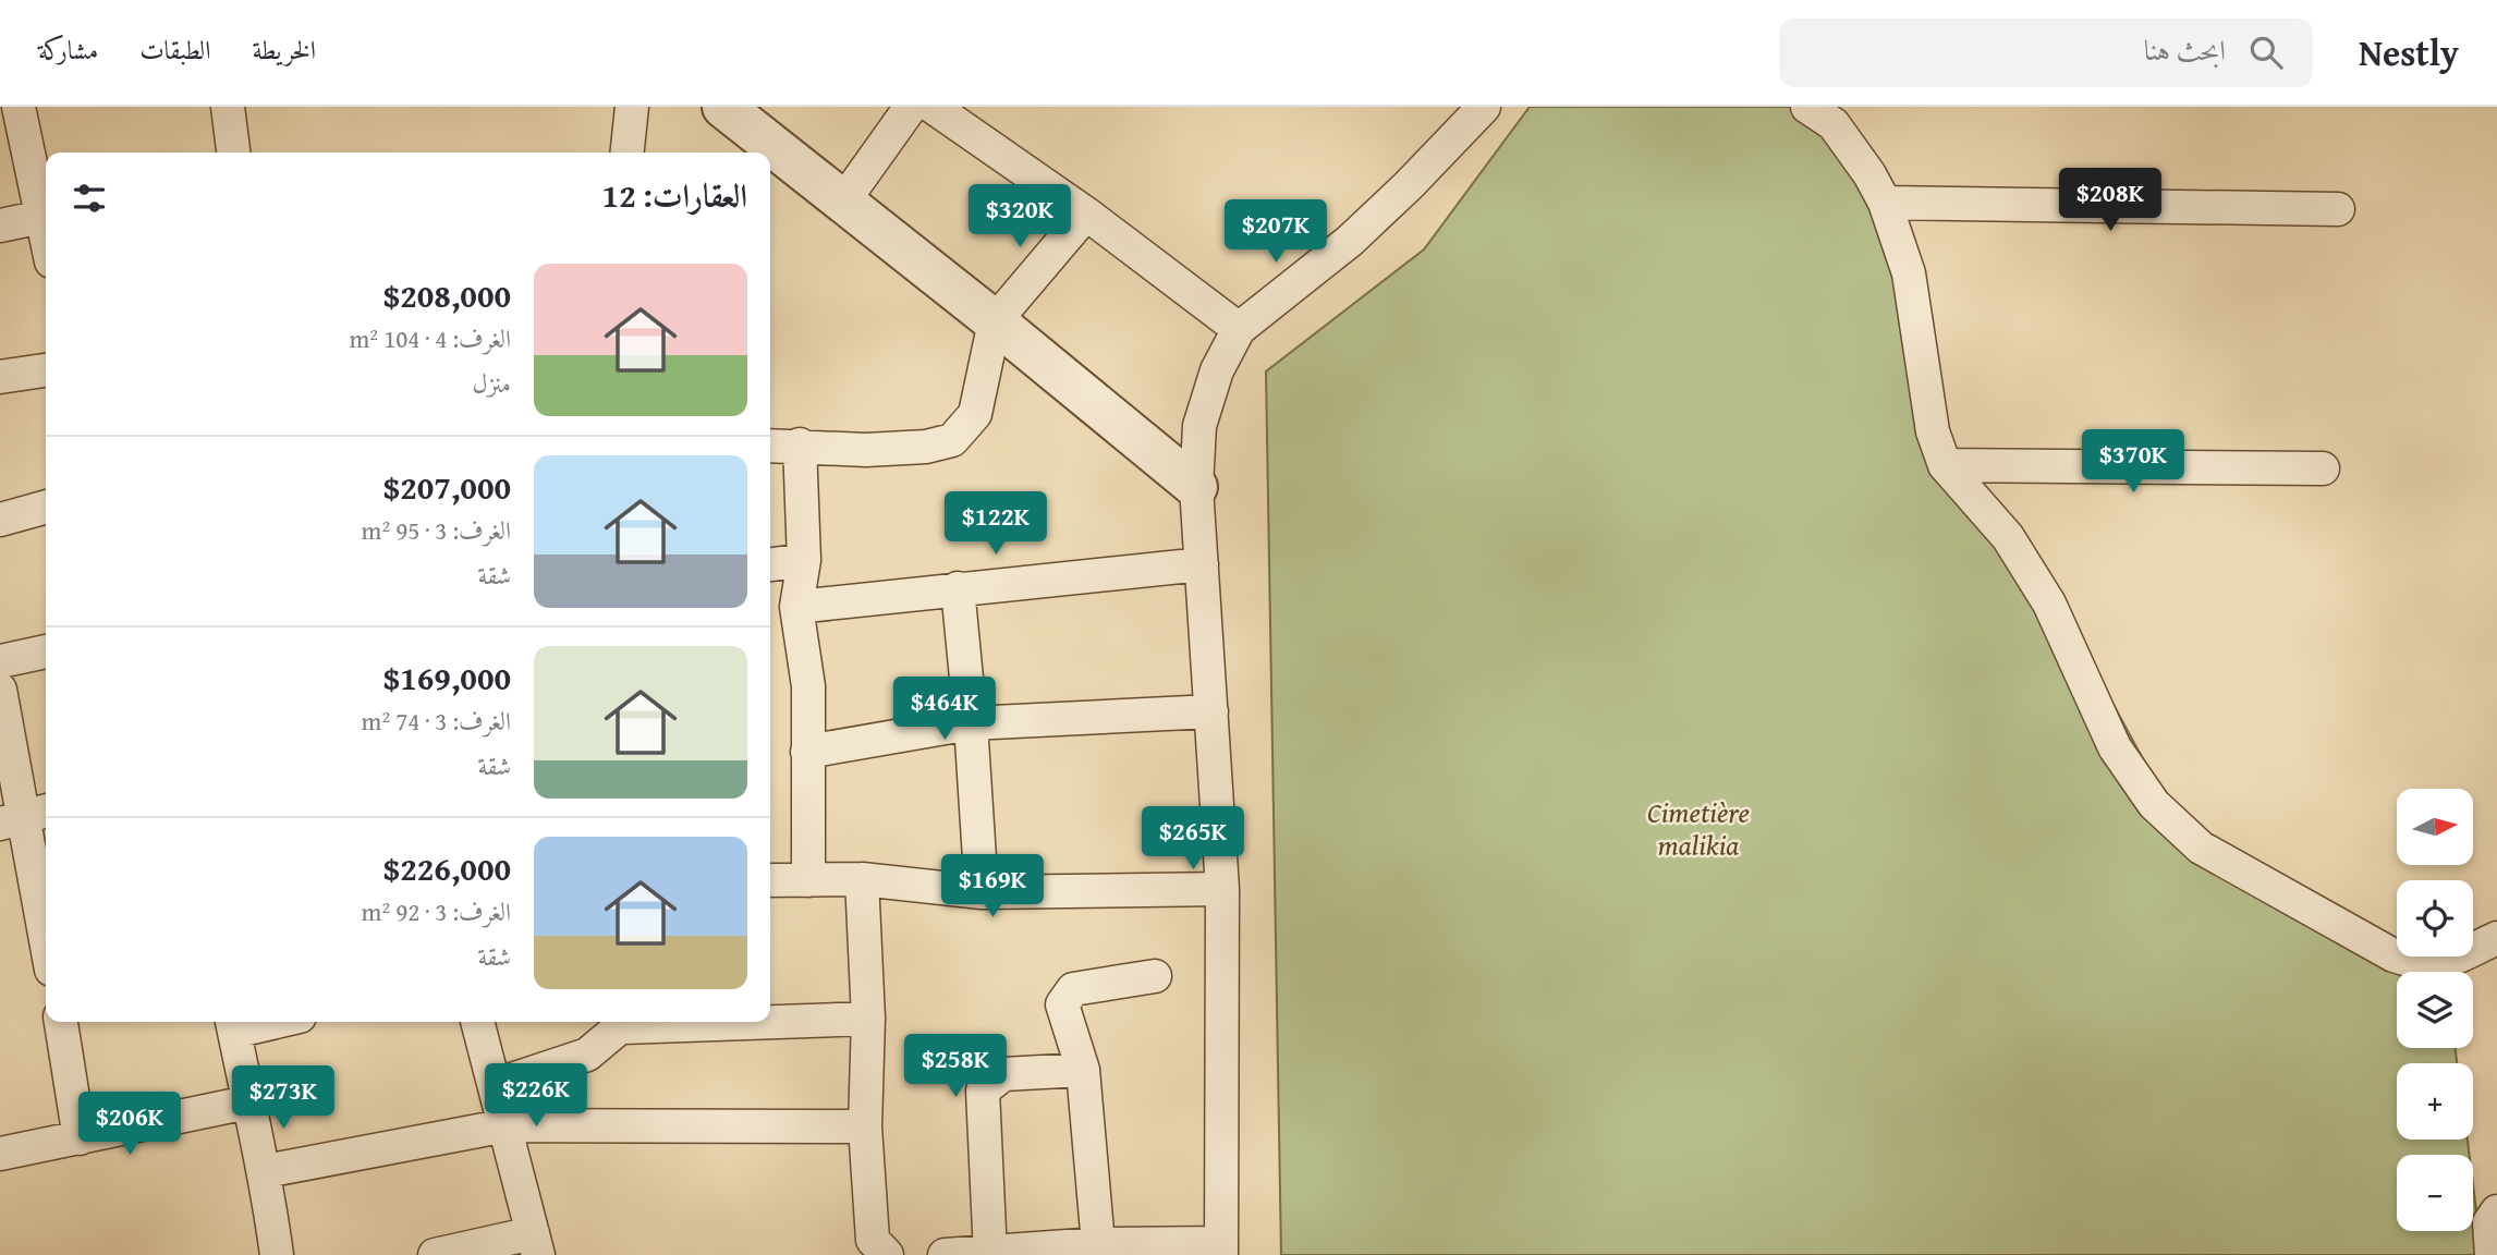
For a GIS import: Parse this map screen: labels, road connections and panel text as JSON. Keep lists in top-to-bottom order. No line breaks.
{"parks":["Cimetière malikia"],"north":"right","page":{"header":"Nestly","search":"ابحث هنا","nav":["الخريطة","الطبقات","مشاركة"],"heading":"العقارات: 12","price":["$208K","$320K","$207K","$370K","$122K","$464K","$265K","$169K","$258K","$226K","$273K","$206K"],"list":[{"name":"$208,000","note":"الغرف: 4 · 104 m² · منزل"},{"name":"$207,000","note":"الغرف: 3 · 95 m² · شقة"},{"name":"$169,000","note":"الغرف: 3 · 74 m² · شقة"},{"name":"$226,000","note":"الغرف: 3 · 92 m² · شقة"}],"map_buttons":["+","−"]}}
